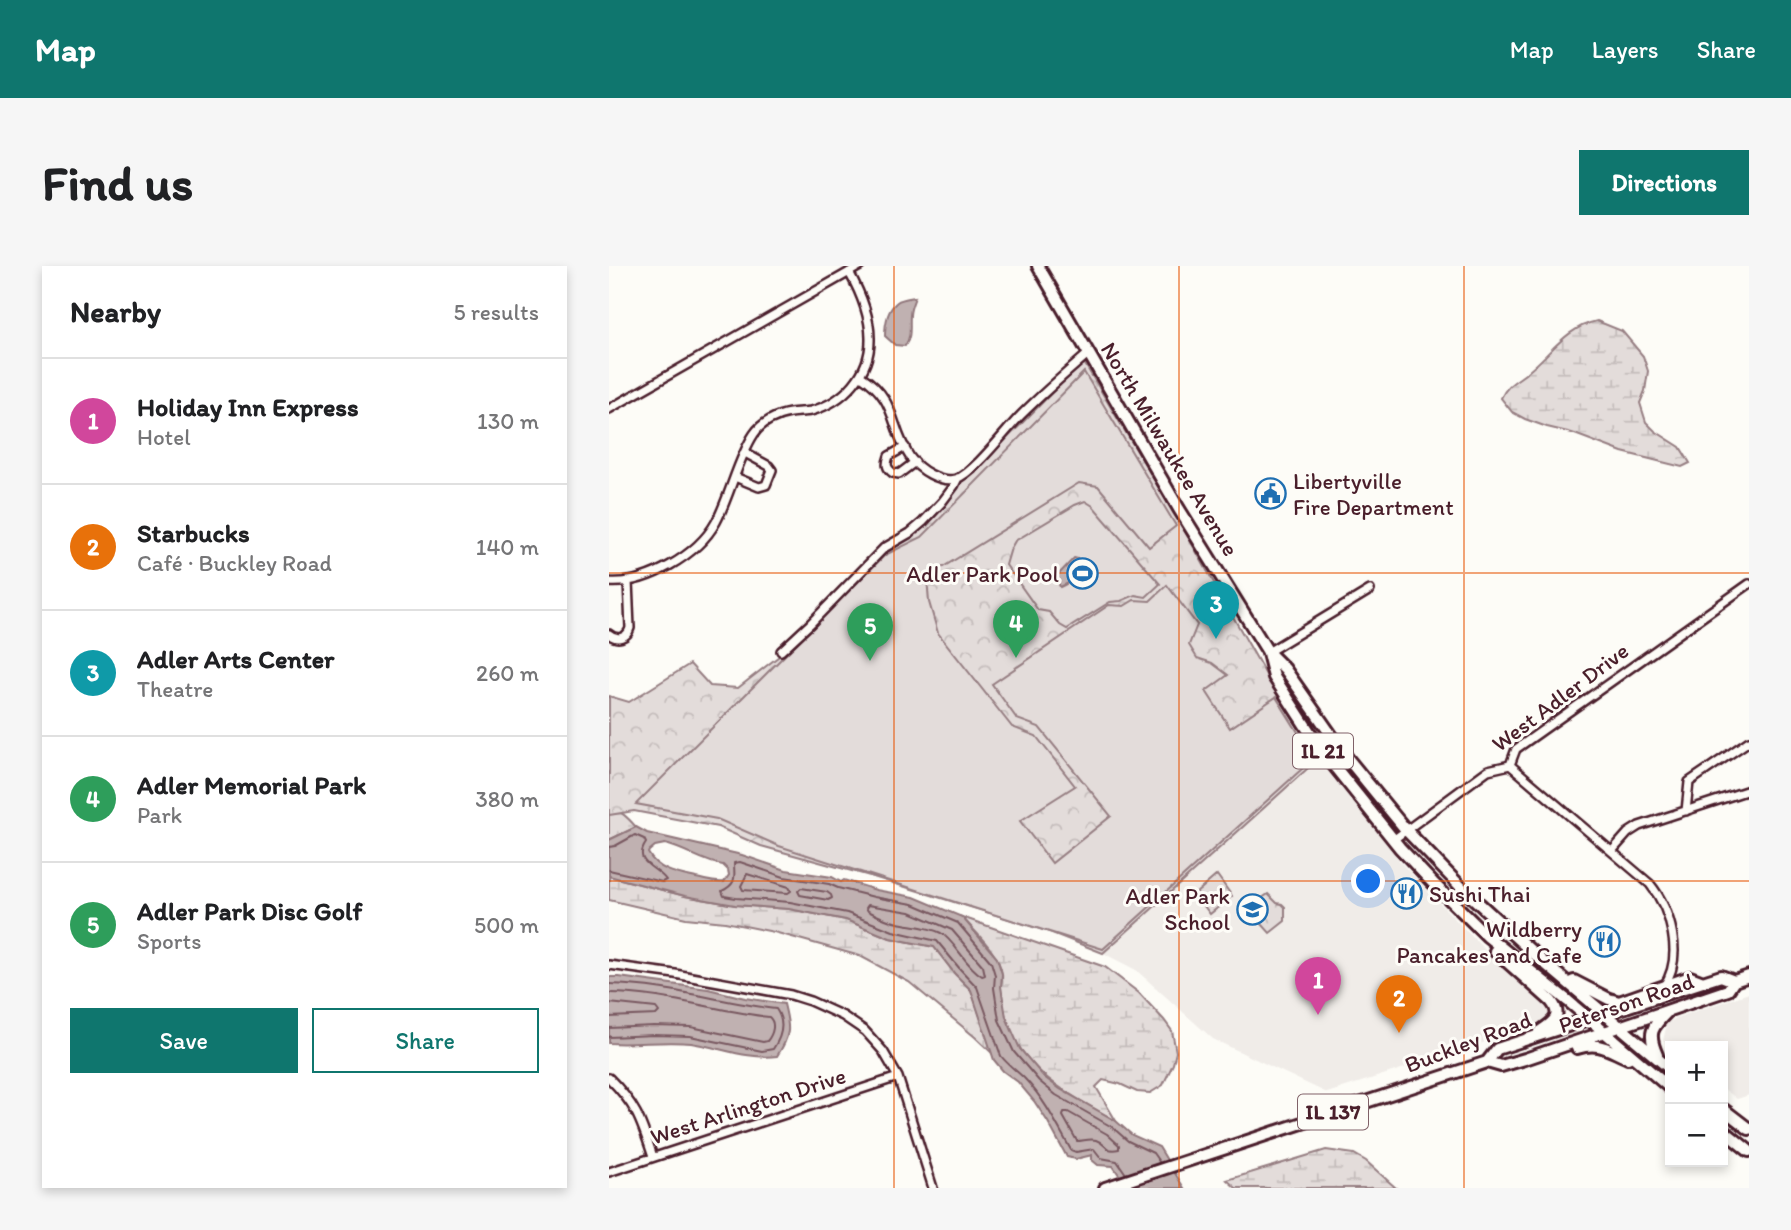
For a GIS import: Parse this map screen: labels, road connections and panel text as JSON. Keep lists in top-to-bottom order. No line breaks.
{"streets":{"main road":["North Milwaukee Avenue","IL 21","Peterson Road","Buckley Road","IL 137"],"street":["West Adler Drive","West Arlington Drive"]},"crossings":[["North Milwaukee Avenue","West Adler Drive"],["North Milwaukee Avenue","Peterson Road"],["North Milwaukee Avenue","Buckley Road"],["Peterson Road","Buckley Road"]],"places":{"public building":["Libertyville Fire Department"],"sports":["Adler Park Pool"],"restaurant":["Sushi Thai","Wildberry Pancakes and Cafe"],"school or university":["Adler Park School"]},"page":{"header":"Map","nav":["Map","Layers","Share"],"buttons":["Directions",["Save","Share"]],"title":"Find us","heading":["Nearby","5 results"],"list":[{"mark":"1","name":"Holiday Inn Express","note":"Hotel","value":"130 m"},{"mark":"2","name":"Starbucks","note":"Café · Buckley Road","value":"140 m"},{"mark":"3","name":"Adler Arts Center","note":"Theatre","value":"260 m"},{"mark":"4","name":"Adler Memorial Park","note":"Park","value":"380 m"},{"mark":"5","name":"Adler Park Disc Golf","note":"Sports","value":"500 m"}],"pins":["3","4","5","1","2"],"map_buttons":["+","−"]}}
